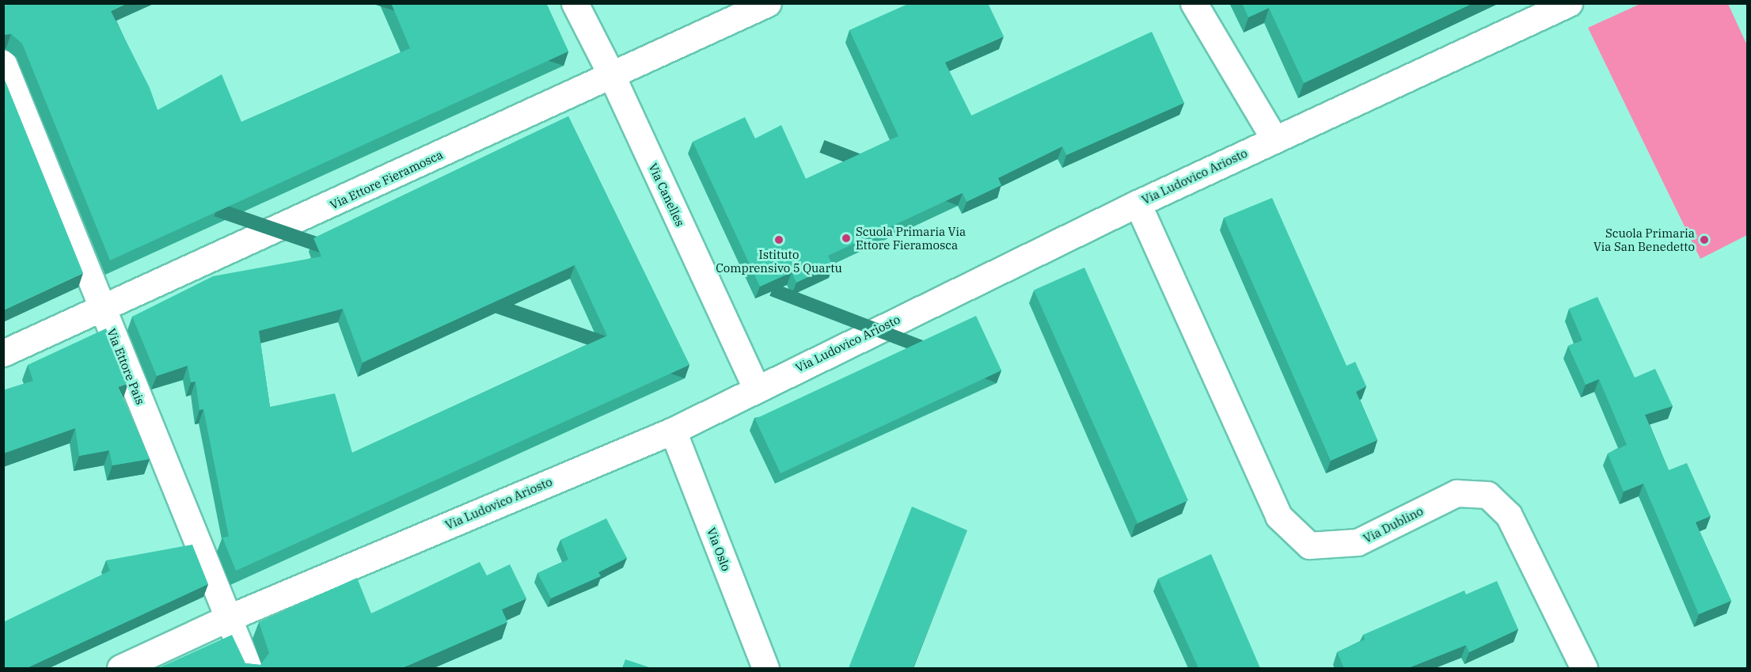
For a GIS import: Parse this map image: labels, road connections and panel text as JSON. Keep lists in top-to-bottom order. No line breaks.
{"streets":{"street":["Via Ludovico Ariosto","Via Ettore Fieramosca","Via Canelles","Via Ettore Pais","Via Dublino","Via Oslo"]},"crossings":[["Via Ludovico Ariosto","Via Canelles"],["Via Ludovico Ariosto","Via Ettore Pais"],["Via Ludovico Ariosto","Via Dublino"],["Via Ludovico Ariosto","Via Oslo"],["Via Ettore Fieramosca","Via Canelles"],["Via Ettore Fieramosca","Via Ettore Pais"]],"places":["Scuola Primaria Via Ettore Fieramosca","Istituto Comprensivo 5 Quartu","Scuola Primaria Via San Benedetto"]}
